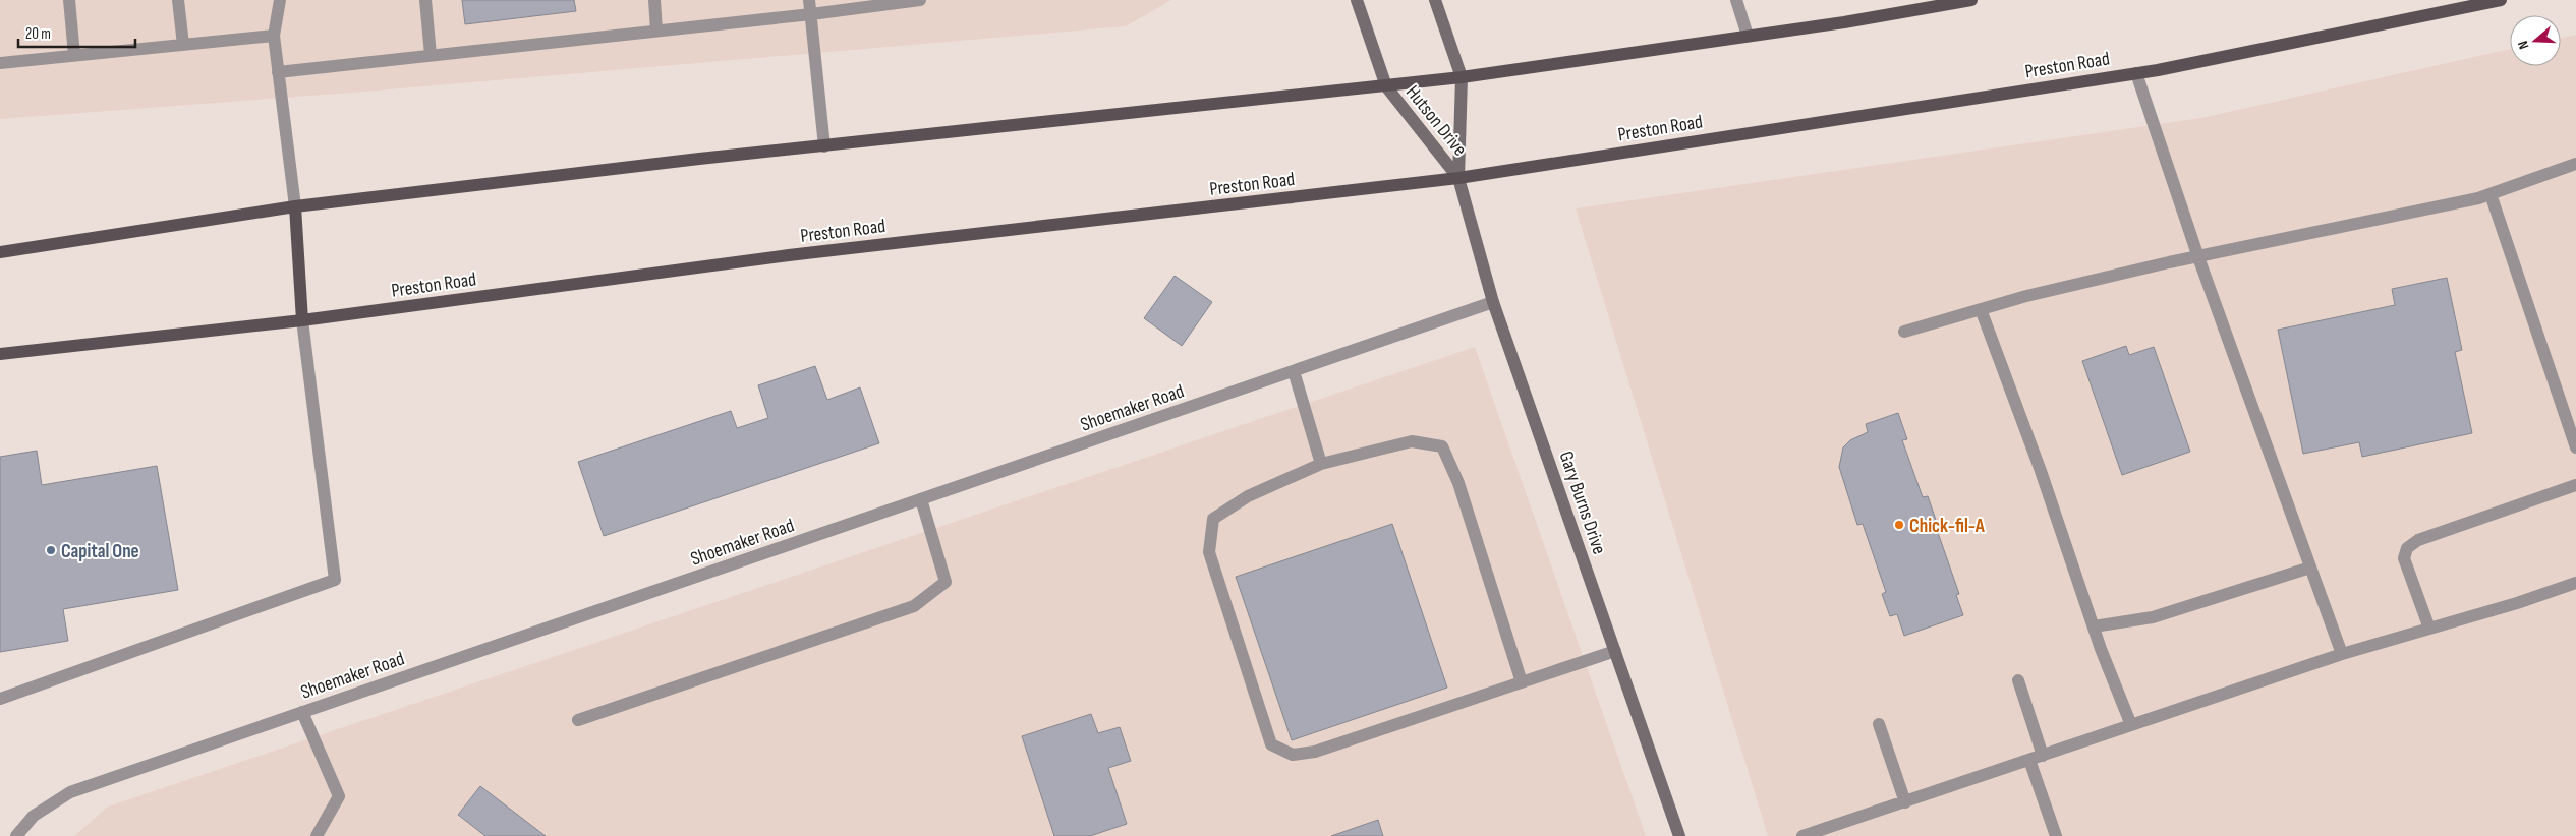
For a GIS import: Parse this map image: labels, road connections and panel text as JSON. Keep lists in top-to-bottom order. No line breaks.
{"streets":{"main road":["Preston Road"],"street":["Hutson Drive","Shoemaker Road","Gary Burns Drive"]},"crossings":[["Preston Road","Hutson Drive"],["Preston Road","Gary Burns Drive"],["Hutson Drive","Gary Burns Drive"],["Shoemaker Road","Gary Burns Drive"]],"places":["Chick-fil-A","Capital One"],"scale_bar":"20 m","north":"left"}
